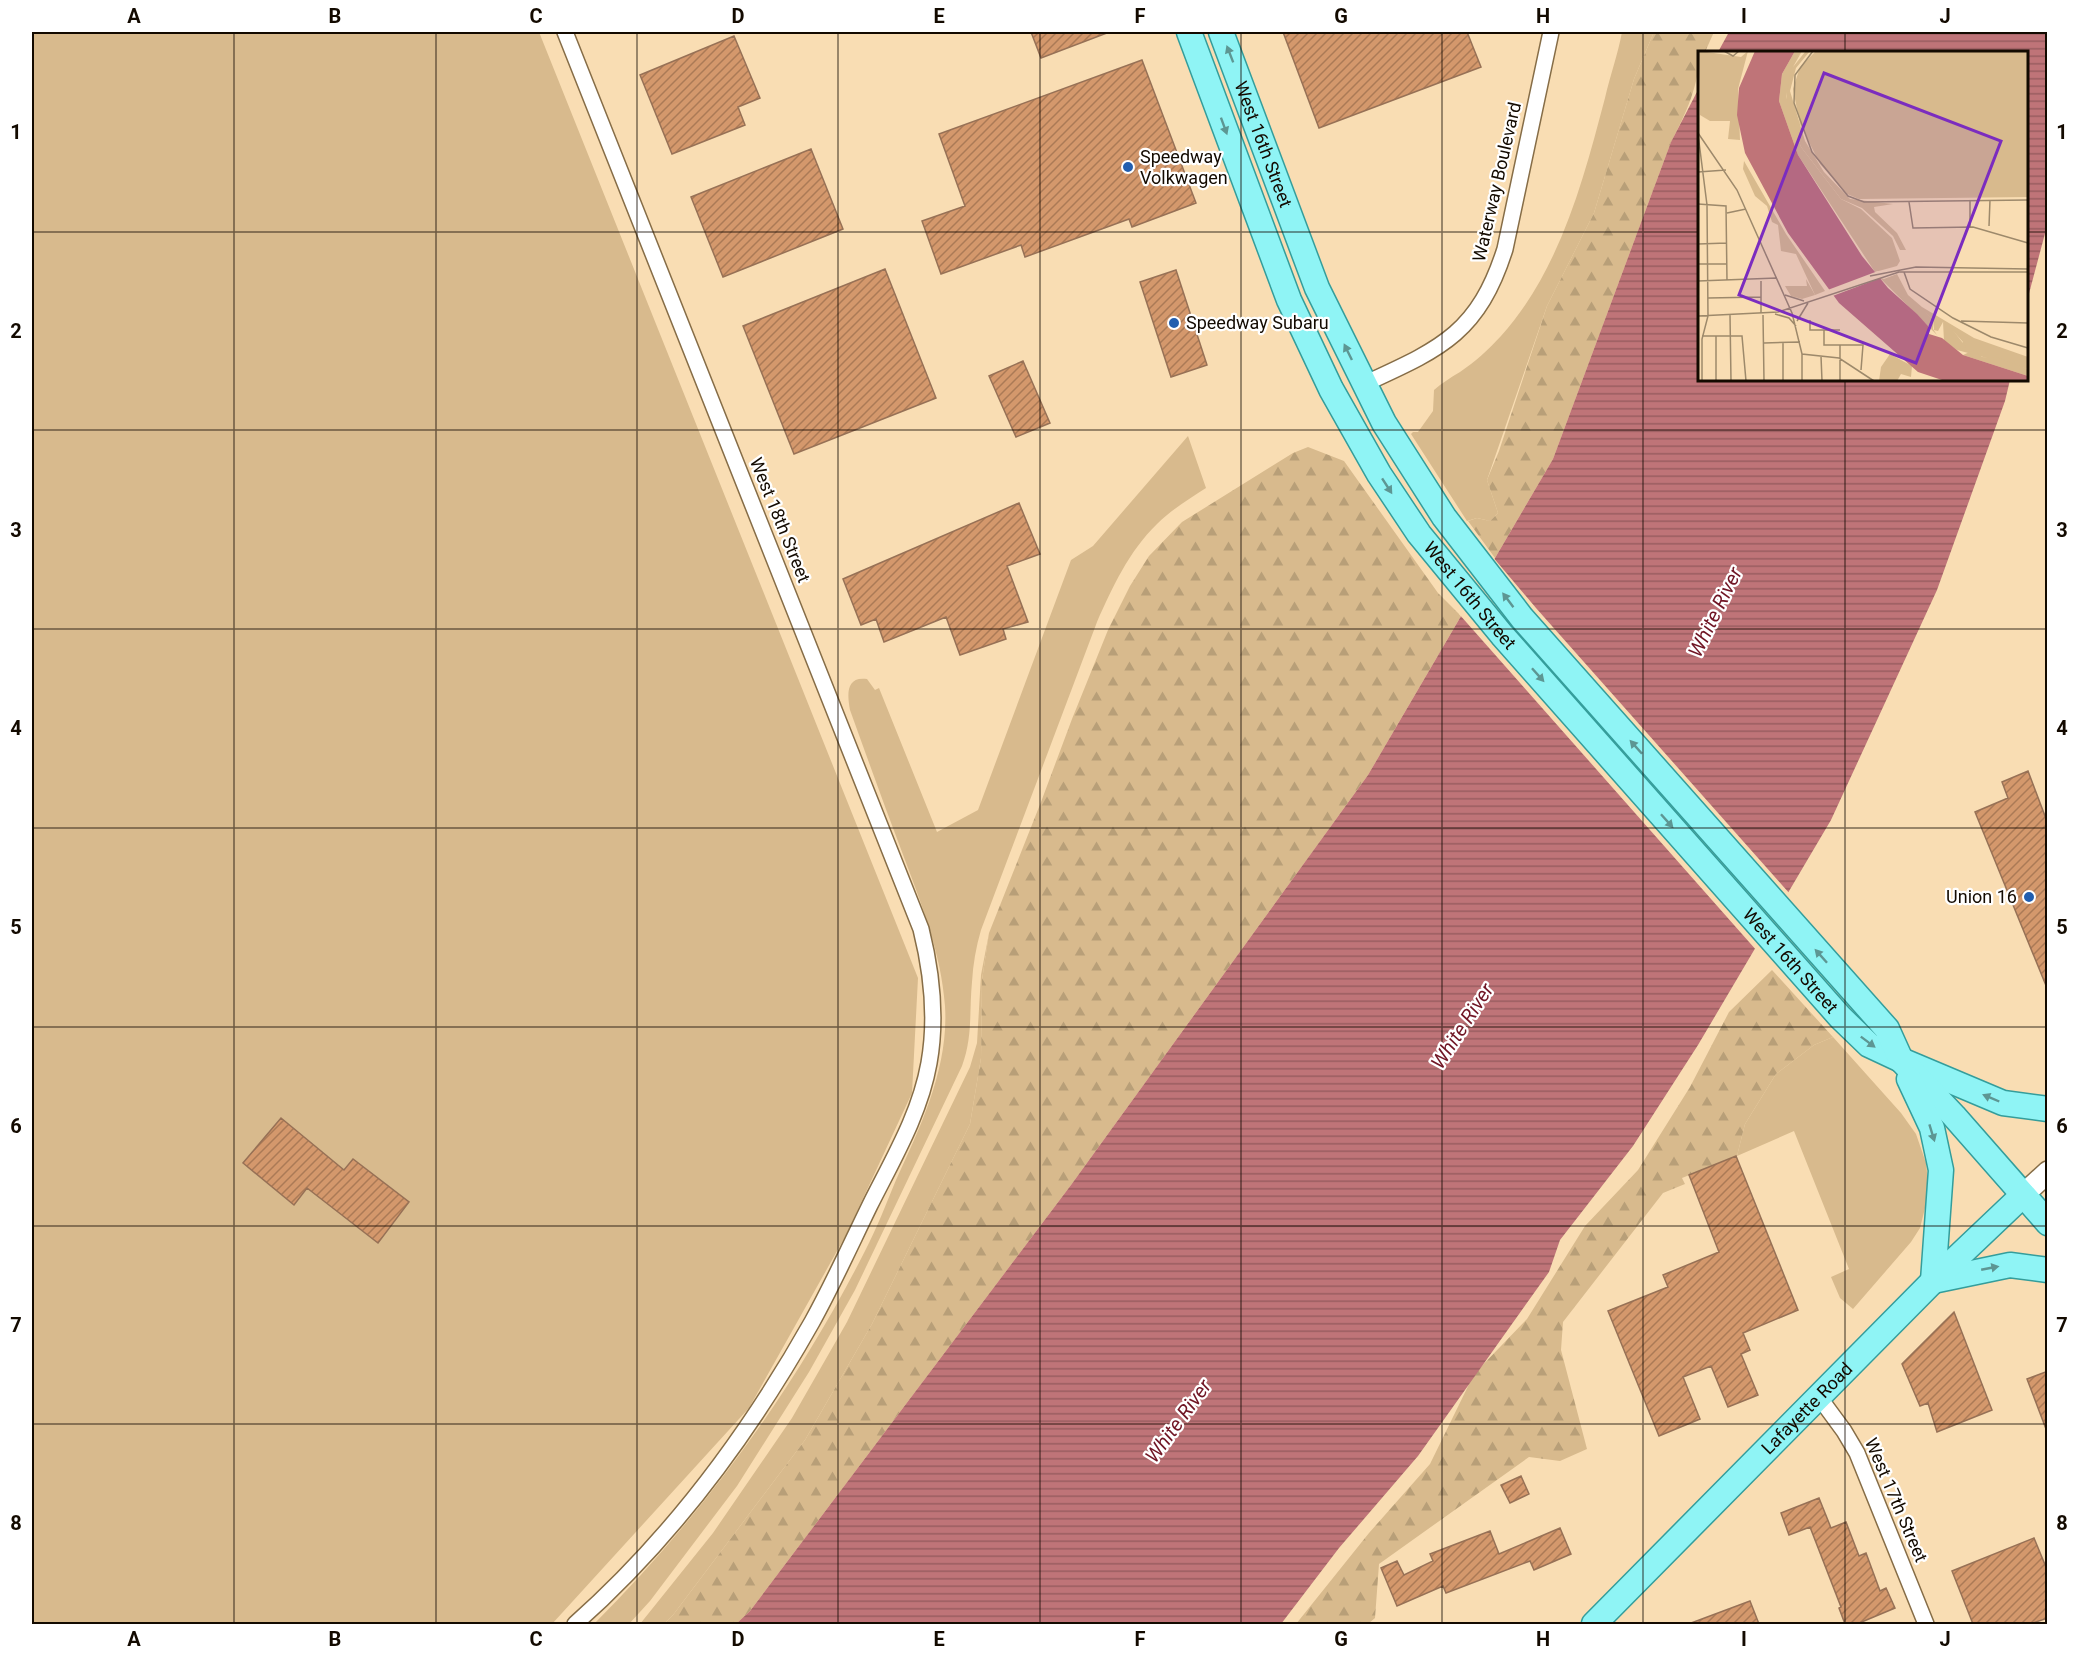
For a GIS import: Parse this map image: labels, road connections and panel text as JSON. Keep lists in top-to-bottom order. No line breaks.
{"streets":{"main road":["West 16th Street","Lafayette Road"],"street":["Waterway Boulevard","West 18th Street","West 17th Street"]},"crossings":[["West 16th Street","Waterway Boulevard"],["West 16th Street","Lafayette Road"],["Lafayette Road","West 17th Street"]],"water":["White River"],"places":["Speedway Volkwagen","Speedway Subaru","Union 16"],"grid":{"columns":["A","B","C","D","E","F","G","H","I","J"],"rows":["1","2","3","4","5","6","7","8"]}}
